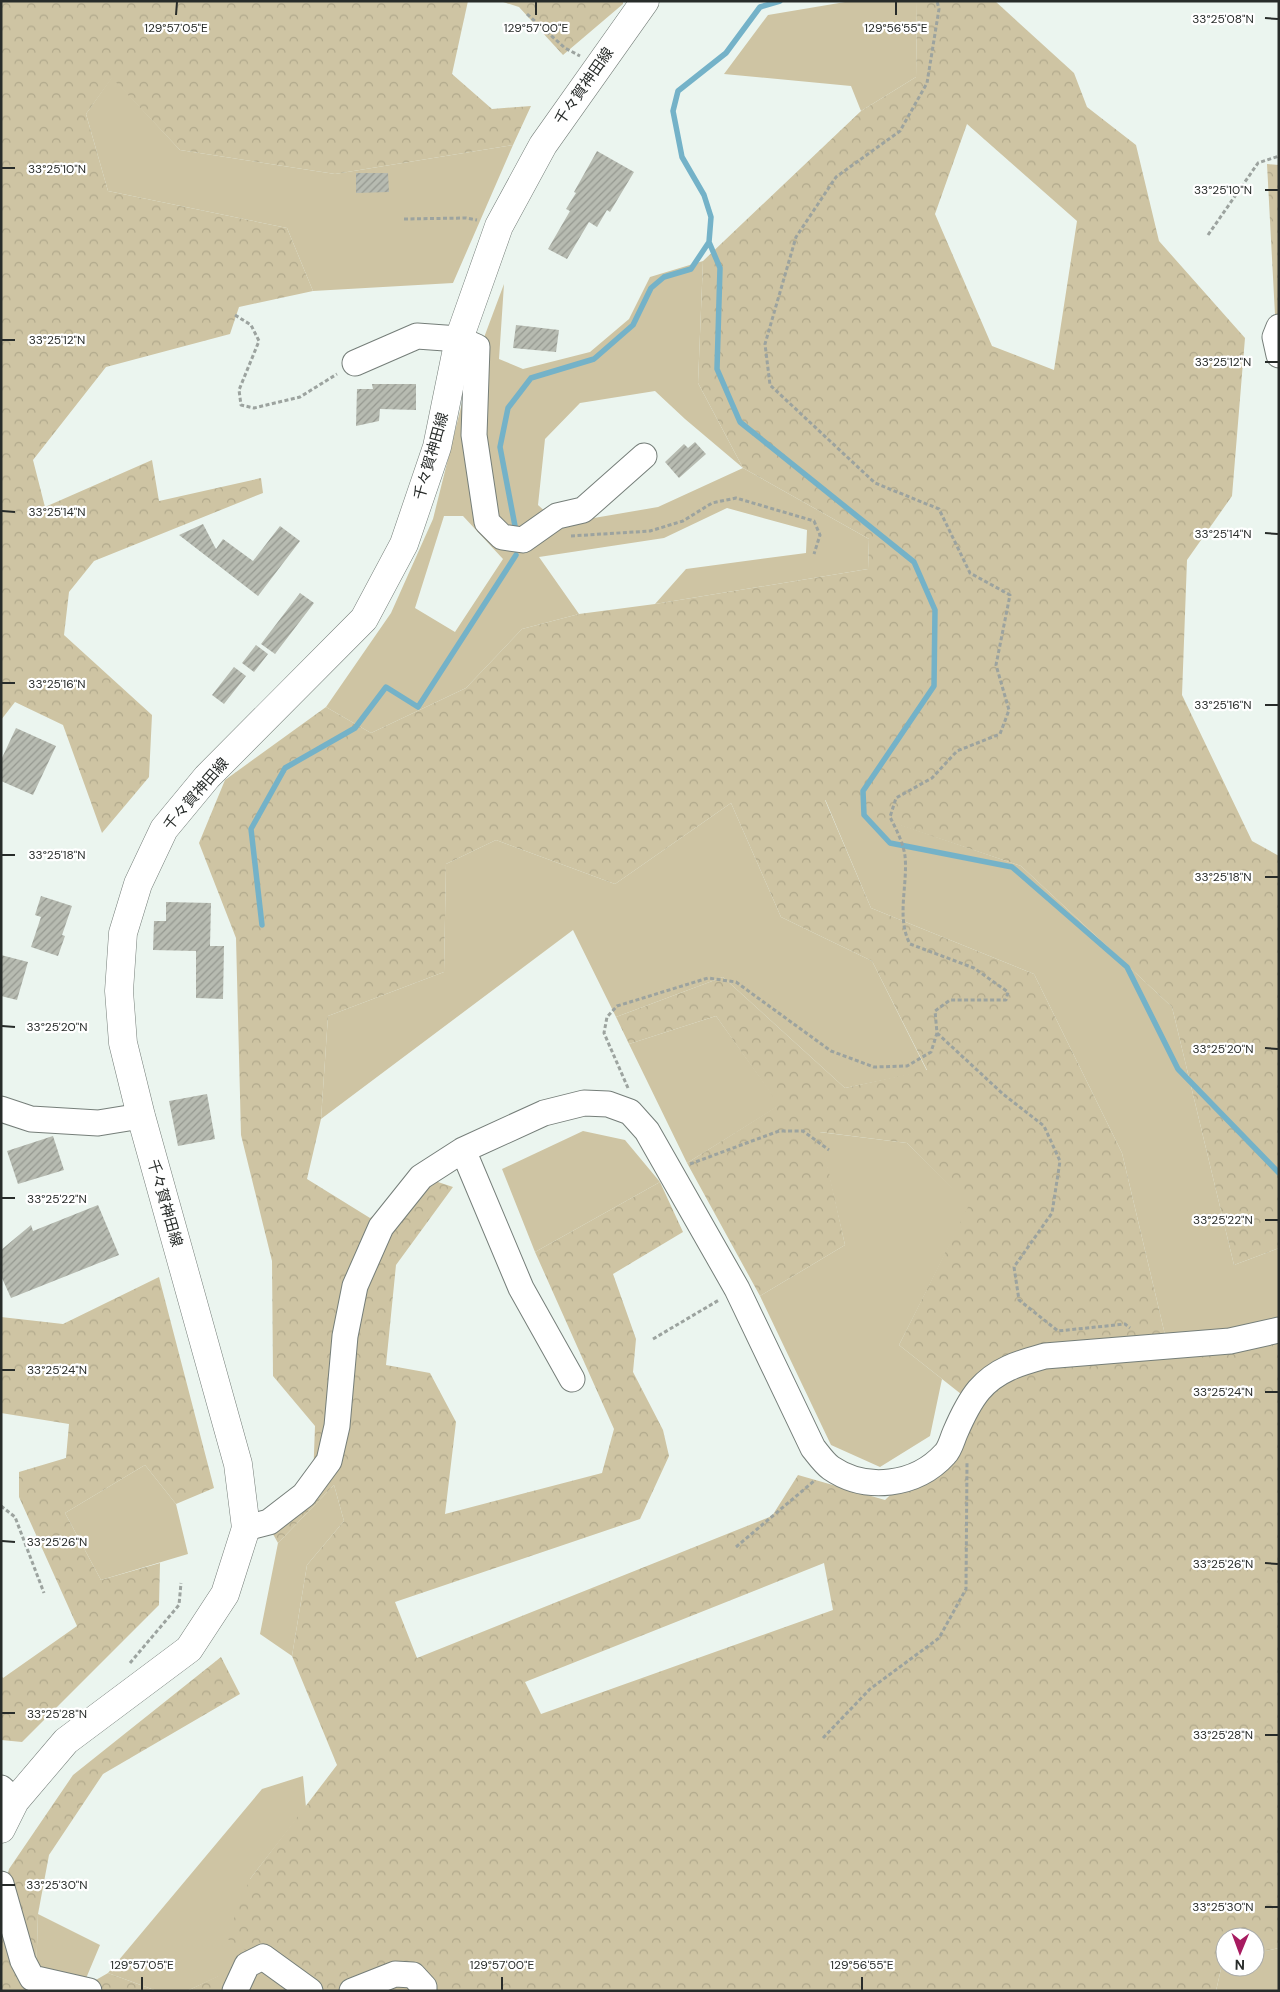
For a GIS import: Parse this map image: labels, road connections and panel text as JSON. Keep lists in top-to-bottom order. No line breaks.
{"streets":{"main road":["千々賀神田線"]},"north":"bottom","coordinates":["33°25'08\"N","129°57'05\"E","129°57'00\"E","129°56'55\"E","33°25'10\"N","33°25'12\"N","33°25'14\"N","33°25'16\"N","33°25'18\"N","33°25'20\"N","33°25'22\"N","33°25'24\"N","33°25'26\"N","33°25'28\"N","33°25'30\"N"]}
